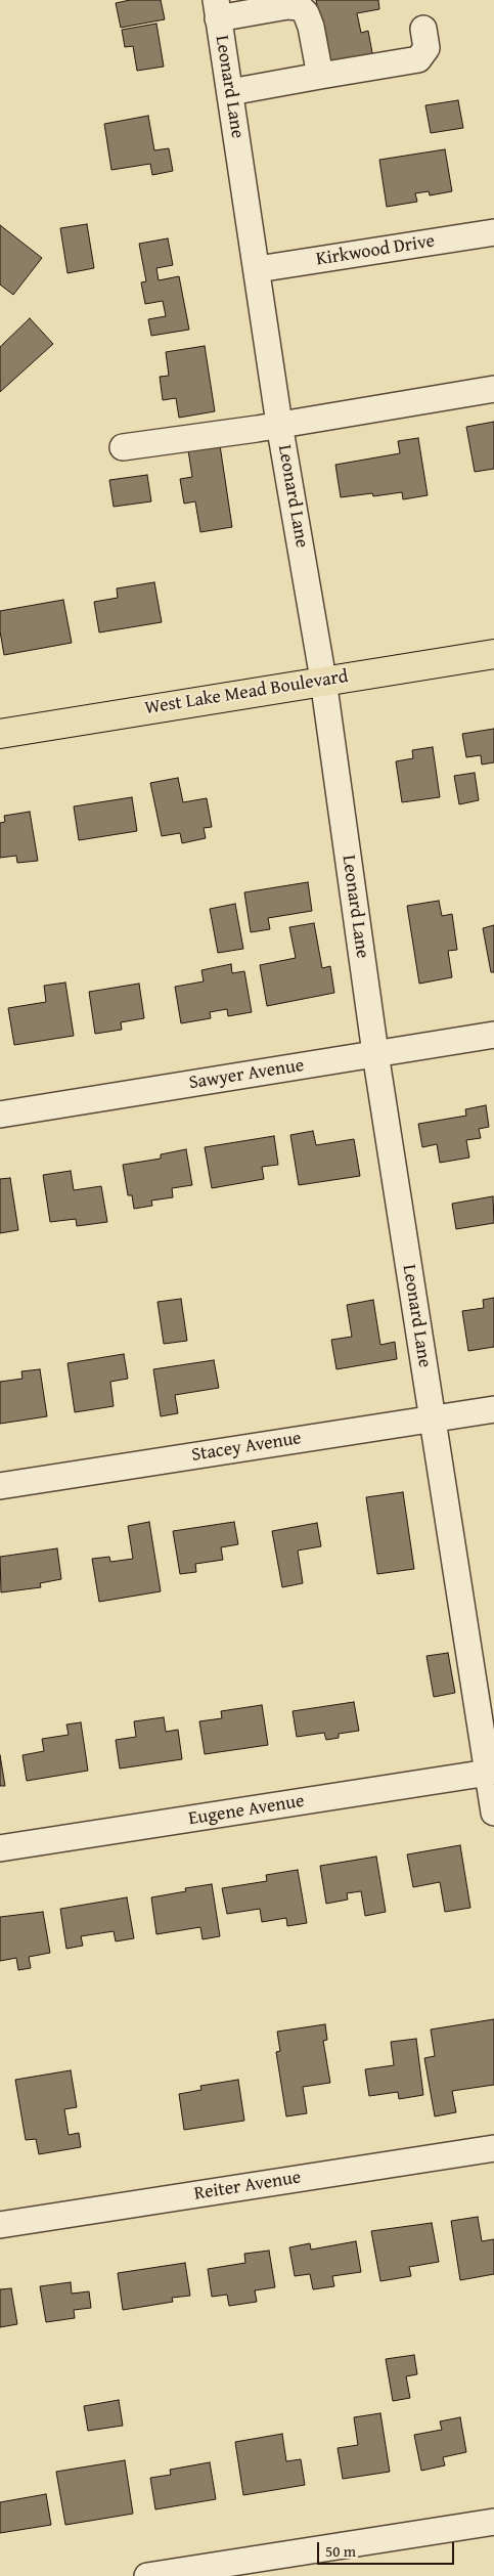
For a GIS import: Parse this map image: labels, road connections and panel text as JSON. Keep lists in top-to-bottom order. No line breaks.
{"streets":{"main road":["West Lake Mead Boulevard"],"street":["Leonard Lane","Kirkwood Drive","Sawyer Avenue","Stacey Avenue","Eugene Avenue","Reiter Avenue"]},"crossings":[["Leonard Lane","Kirkwood Drive"],["Leonard Lane","West Lake Mead Boulevard"],["Leonard Lane","Sawyer Avenue"],["Leonard Lane","Stacey Avenue"],["Leonard Lane","Eugene Avenue"]],"scale_bar":"50 m"}
